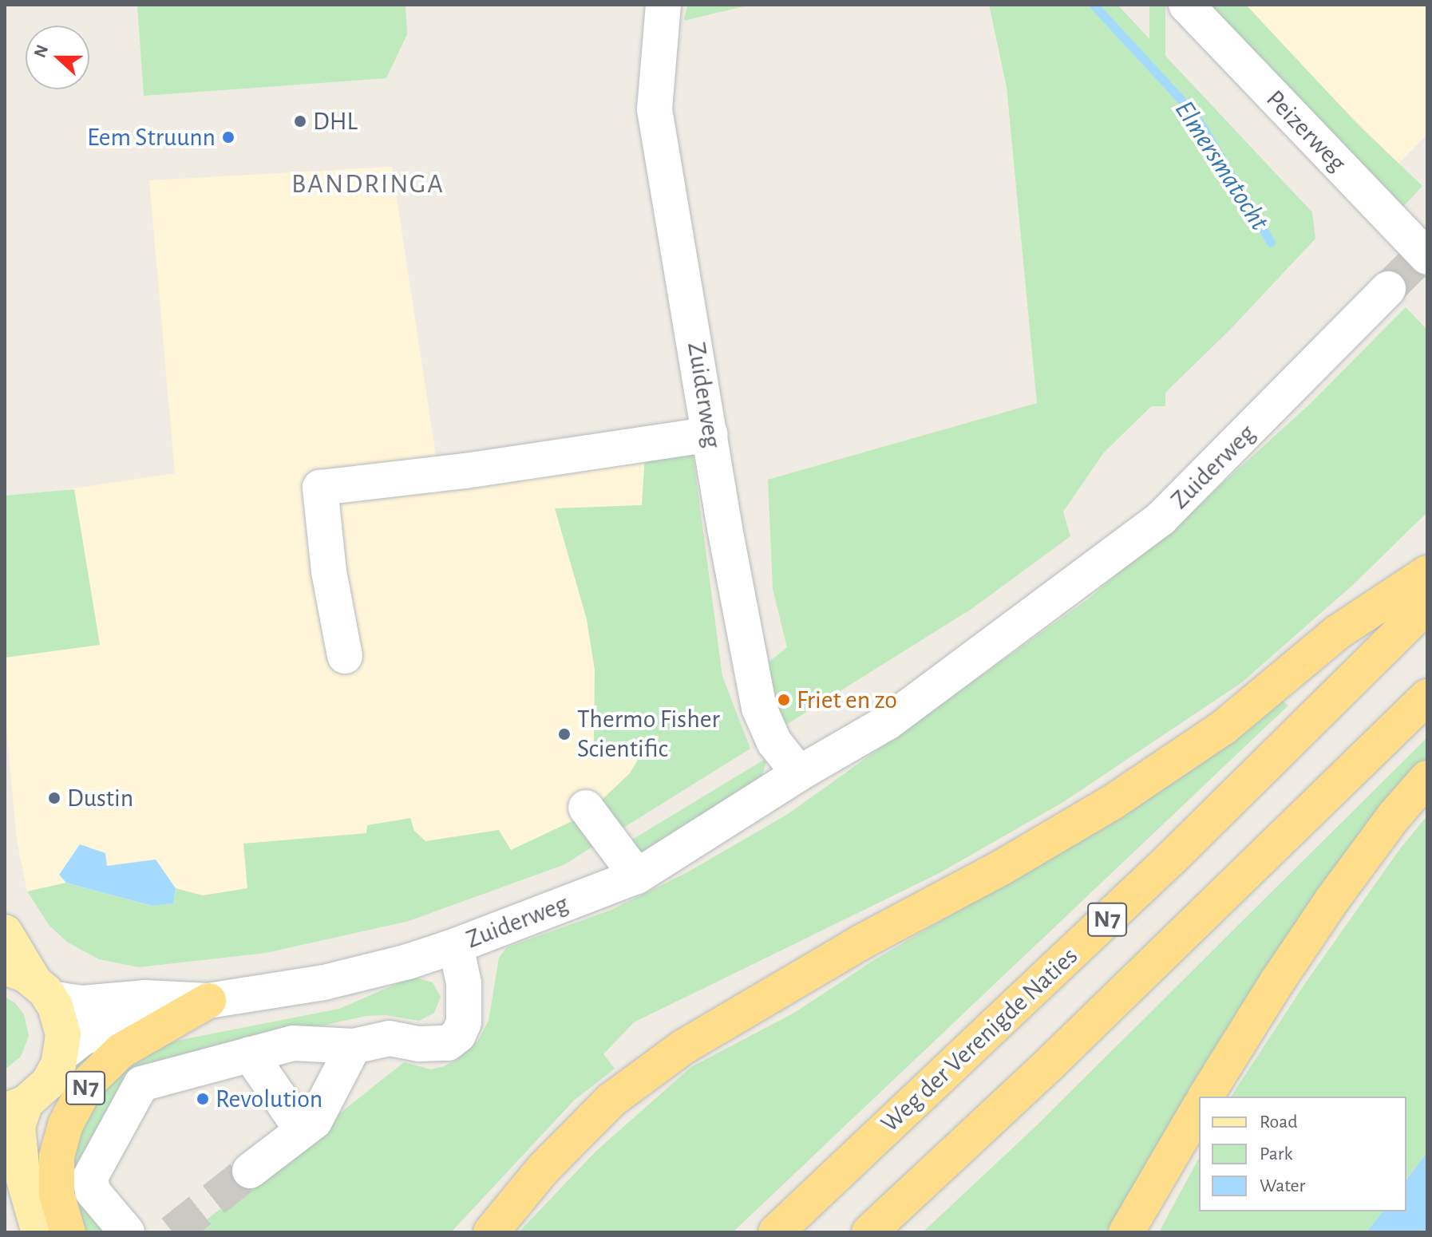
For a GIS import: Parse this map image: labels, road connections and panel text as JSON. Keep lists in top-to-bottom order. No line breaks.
{"streets":{"highway":["N7","Weg der Verenigde Naties"],"street":["Peizerweg","Zuiderweg"]},"crossings":[["Zuiderweg","N7"]],"districts":["BANDRINGA"],"water":["Elmersmatocht"],"places":["DHL","Eem Struunn","Friet en zo","Thermo Fisher Scientific","Dustin","Revolution"],"legend":["Road","Park","Water"],"north":"left"}
